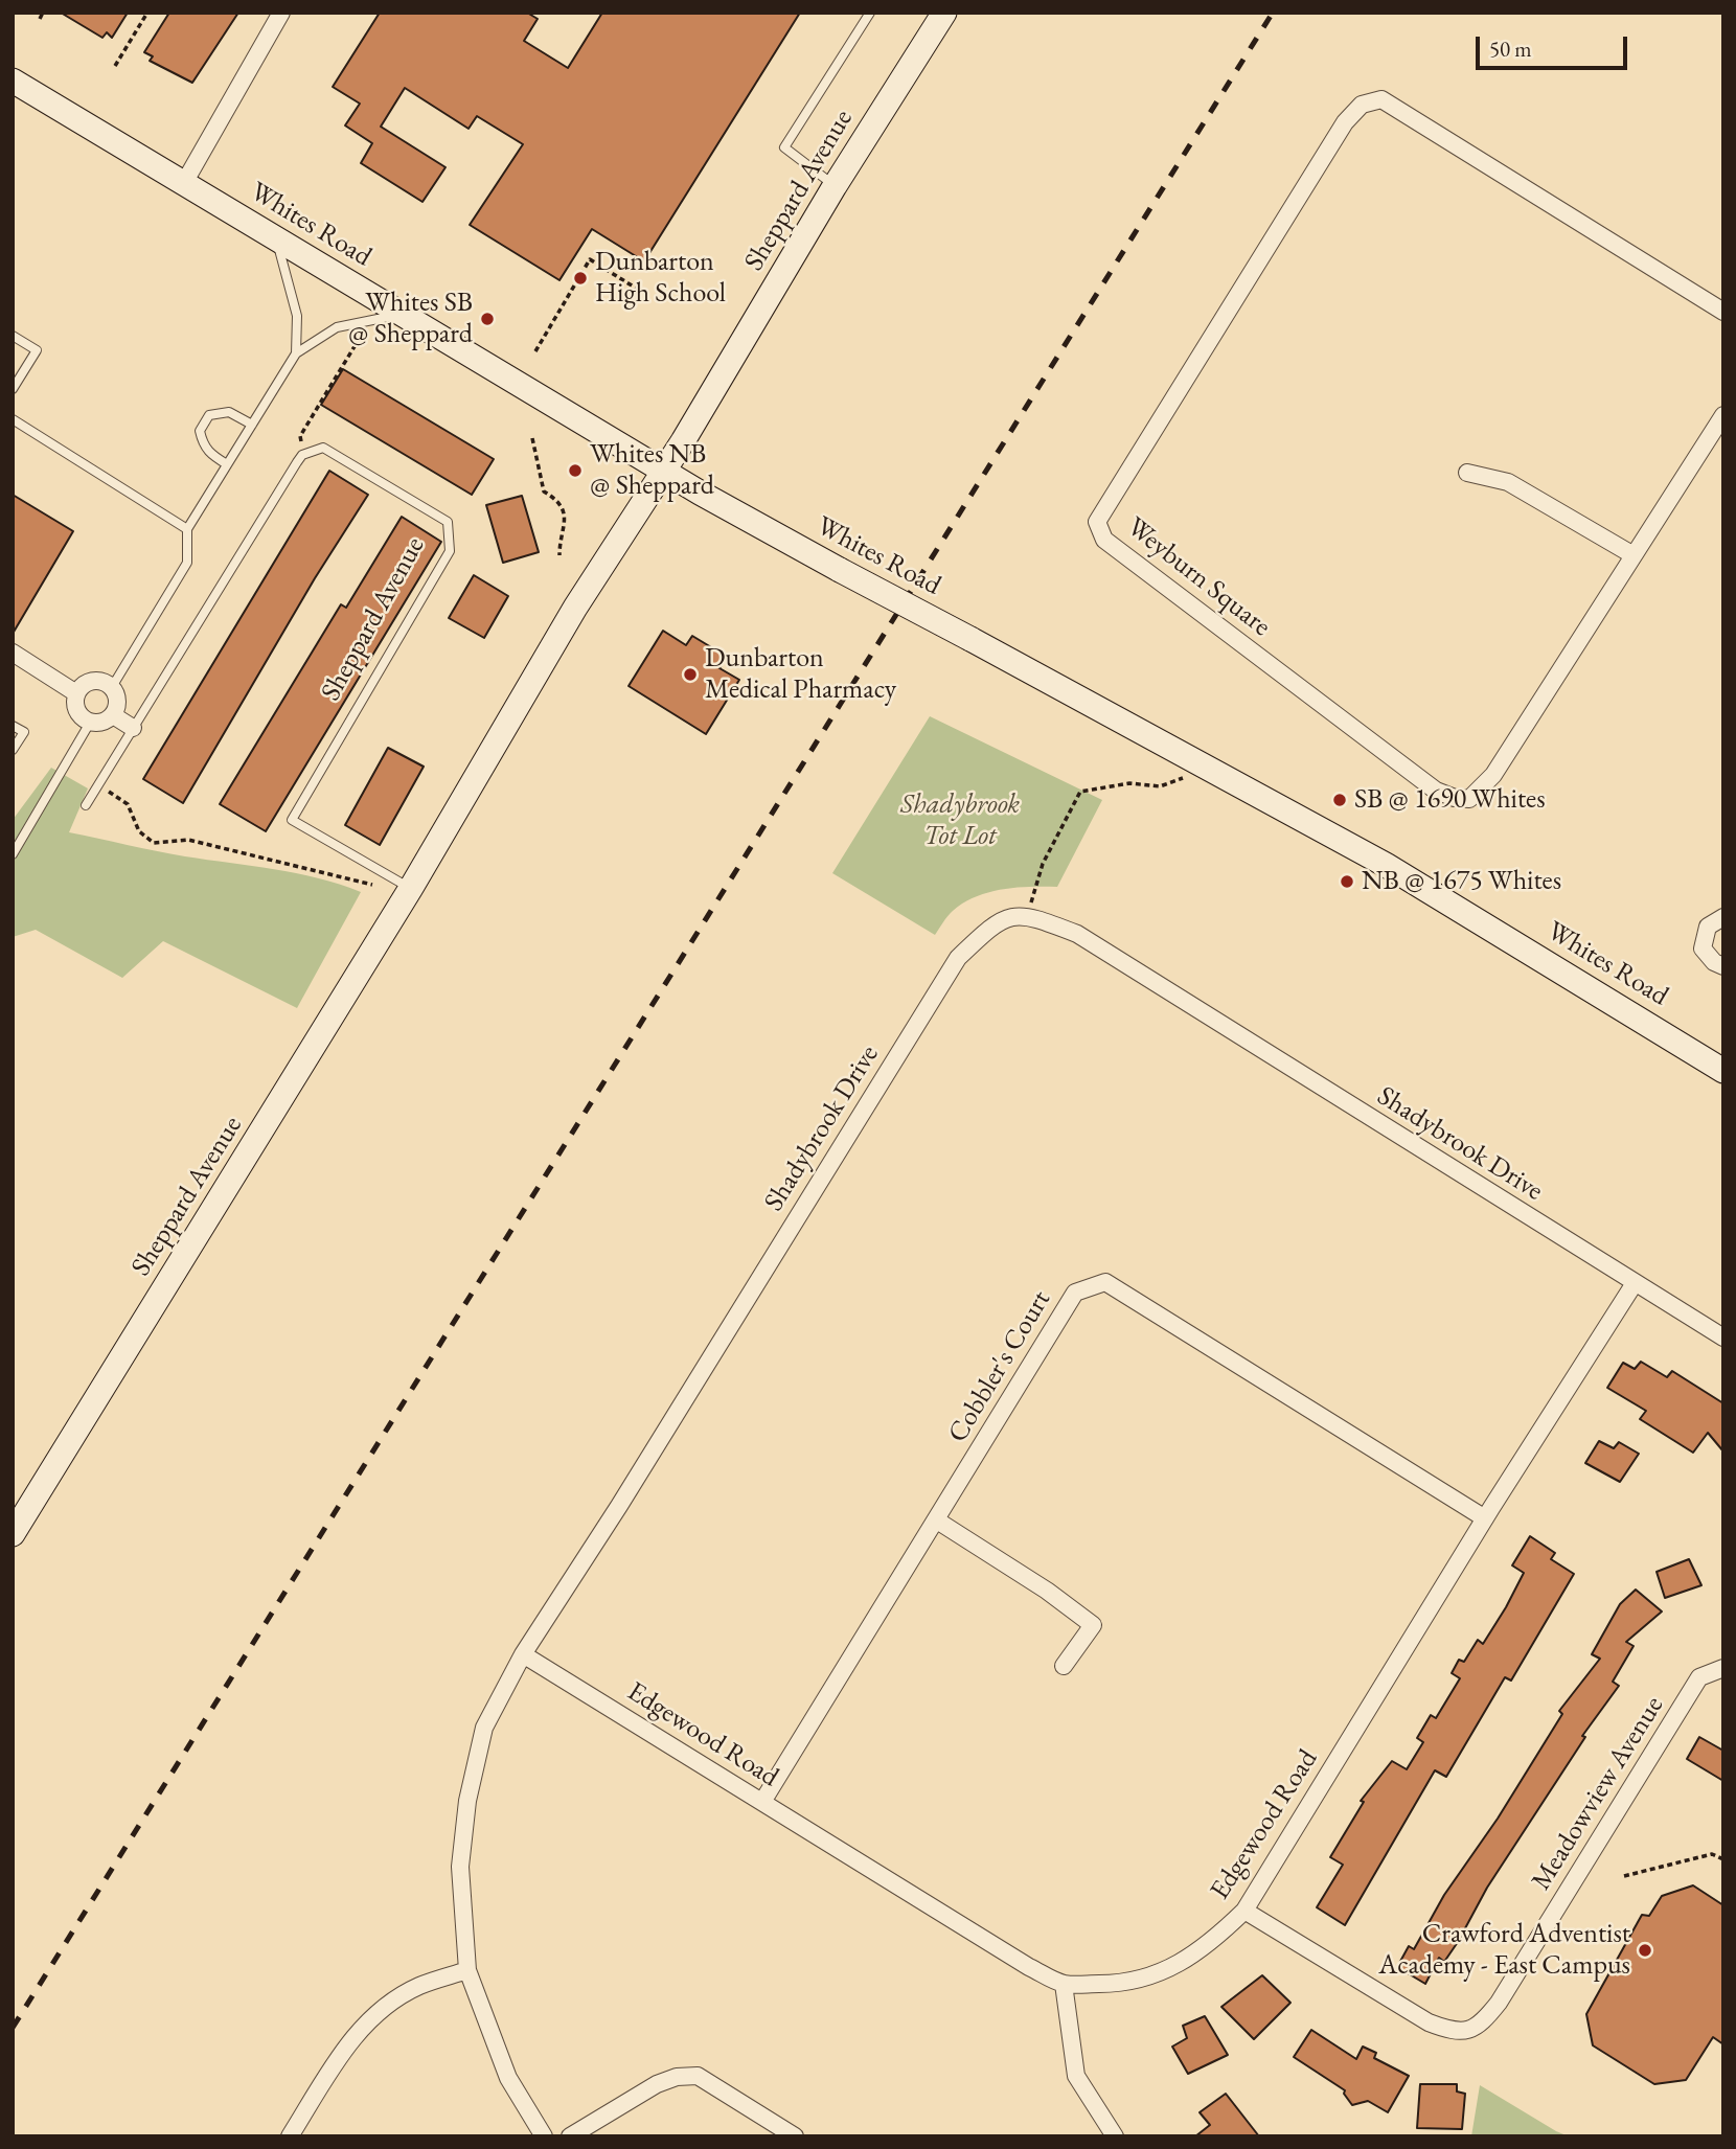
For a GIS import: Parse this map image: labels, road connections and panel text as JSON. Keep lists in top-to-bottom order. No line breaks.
{"streets":{"main road":["Sheppard Avenue","Whites Road"],"street":["Weyburn Square","Shadybrook Drive","Cobbler's Court","Edgewood Road","Meadowview Avenue"]},"crossings":[["Sheppard Avenue","Whites Road"],["Shadybrook Drive","Edgewood Road"],["Cobbler's Court","Edgewood Road"],["Edgewood Road","Meadowview Avenue"]],"parks":["Shadybrook Tot Lot"],"places":["Dunbarton High School","Whites SB @ Sheppard","Whites NB @ Sheppard","Dunbarton Medical Pharmacy","SB @ 1690 Whites","NB @ 1675 Whites","Crawford Adventist Academy - East Campus"],"scale_bar":"50 m"}
